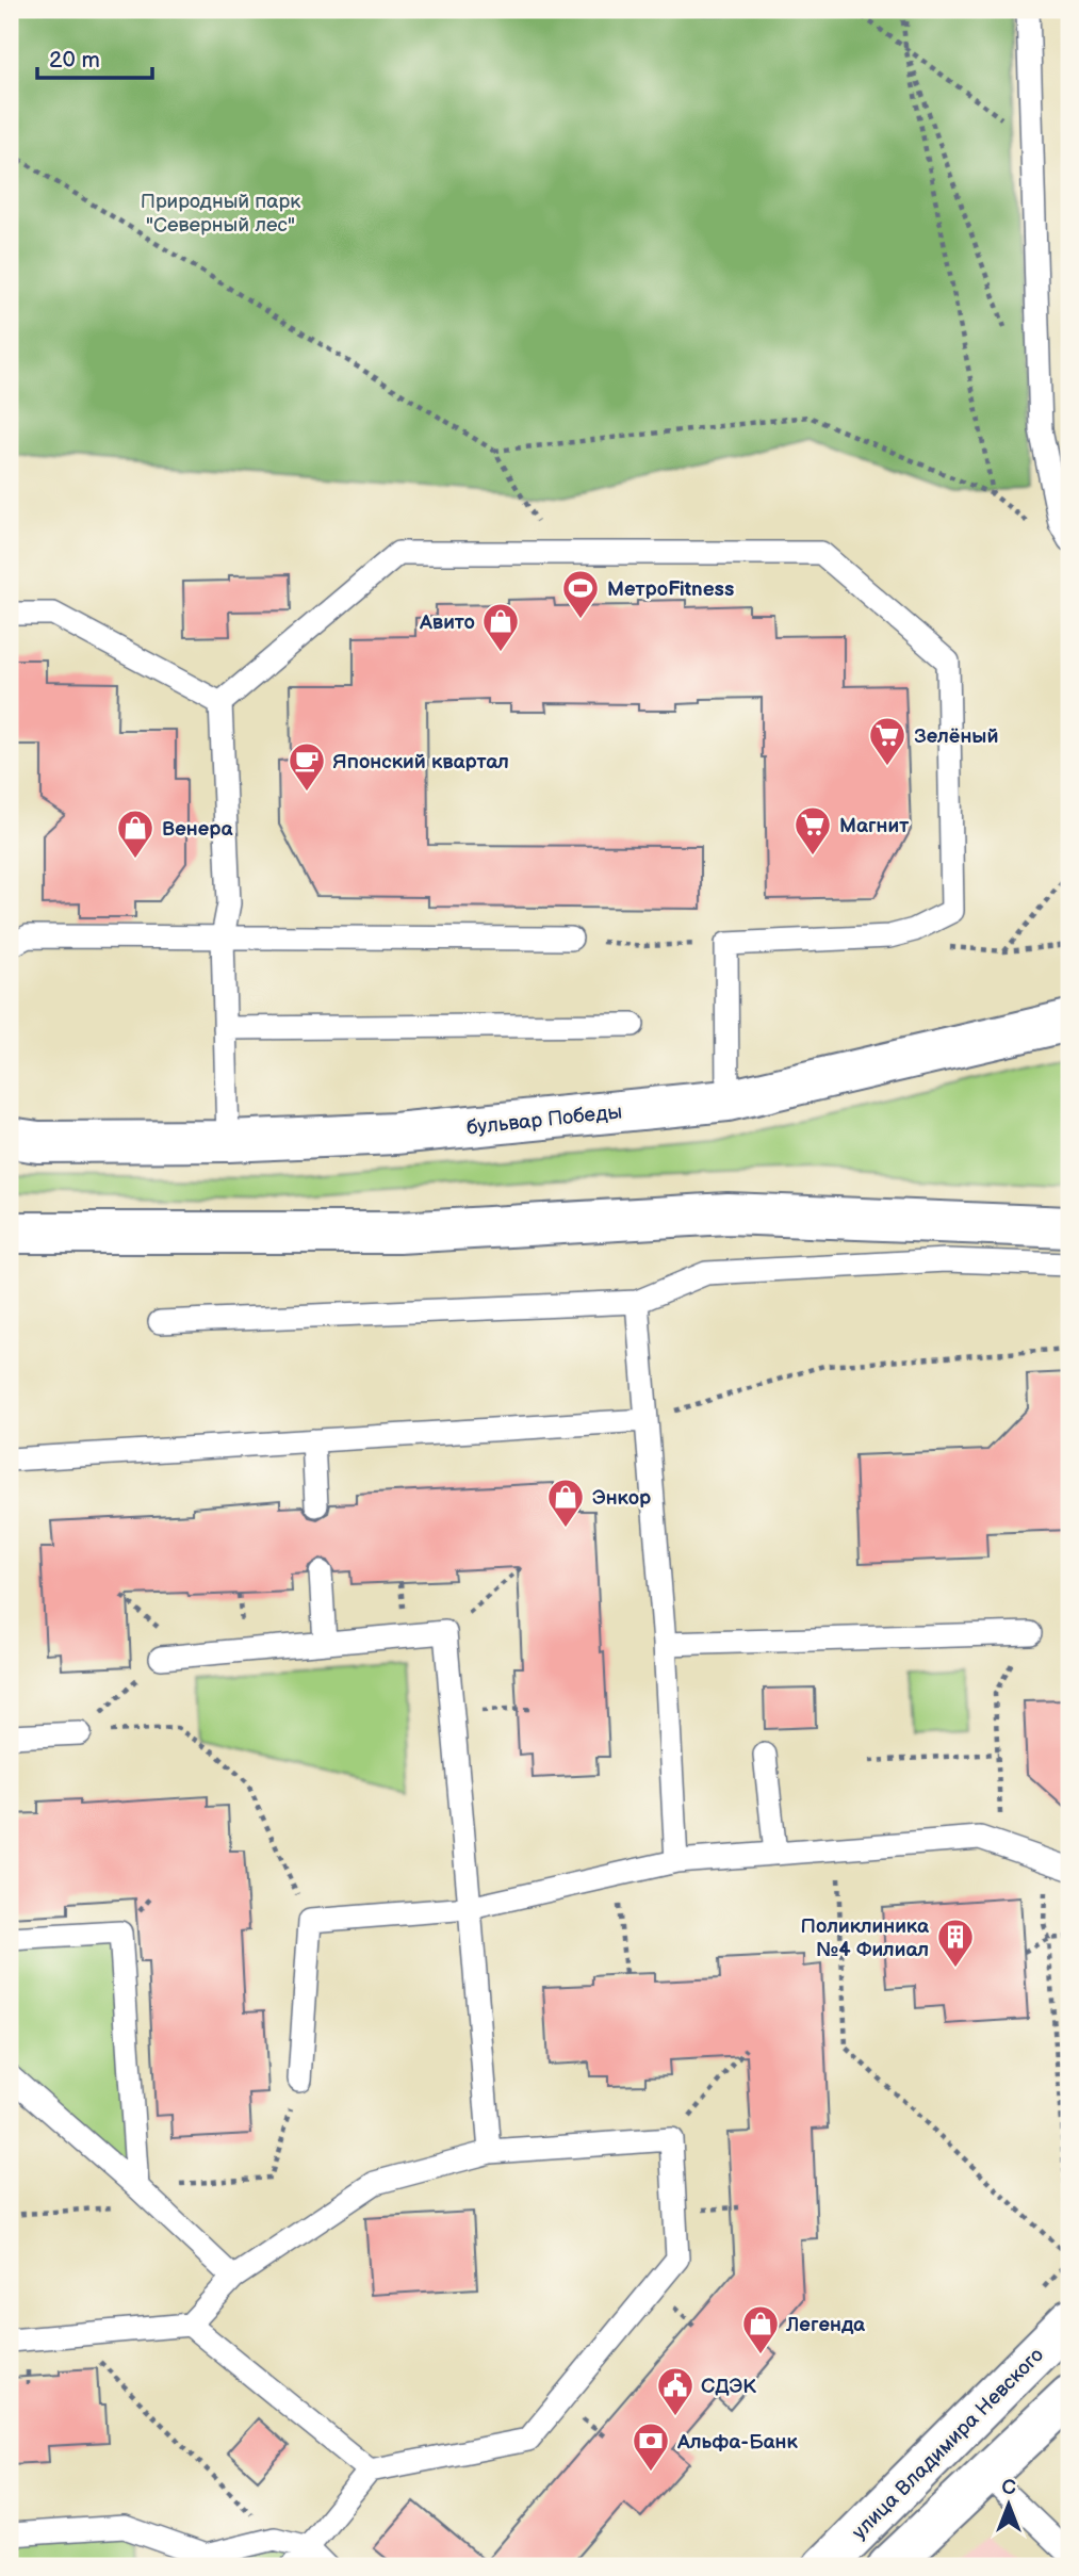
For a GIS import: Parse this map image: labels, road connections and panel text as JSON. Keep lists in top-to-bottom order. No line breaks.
{"streets":{"main road":["бульвар Победы","улица Владимира Невского"]},"parks":["Природный парк \"Северный лес\""],"places":{"sports":["МетроFitness"],"shop":["Авито","Венера","Энкор","Легенда"],"supermarket":["Зелёный","Магнит"],"cafe":["Японский квартал"],"building":["Поликлиника №4 Филиал"],"public building":["СДЭК"],"bank":["Альфа-Банк"]},"scale_bar":"20 m","north":"top"}
